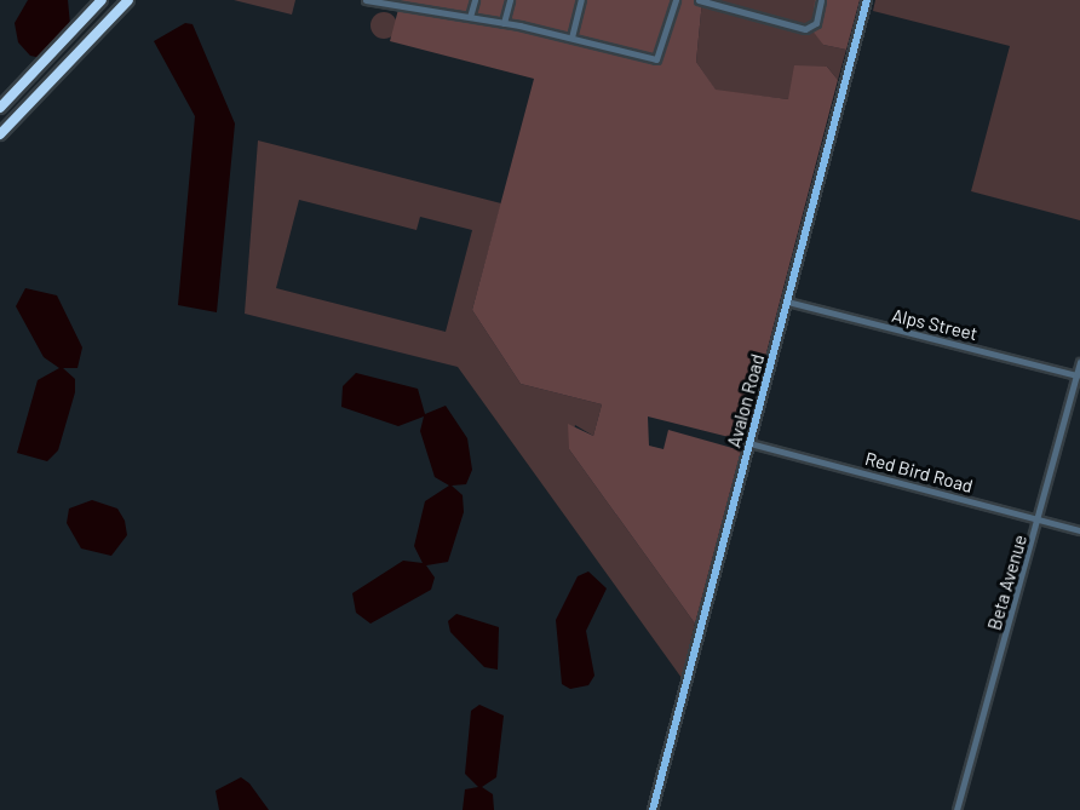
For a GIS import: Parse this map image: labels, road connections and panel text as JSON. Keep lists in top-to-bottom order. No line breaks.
{"streets":{"main road":["Avalon Road"],"street":["Alps Street","Red Bird Road","Beta Avenue"]},"crossings":[["Alps Street","Avalon Road"],["Alps Street","Beta Avenue"],["Avalon Road","Red Bird Road"],["Red Bird Road","Beta Avenue"]]}
